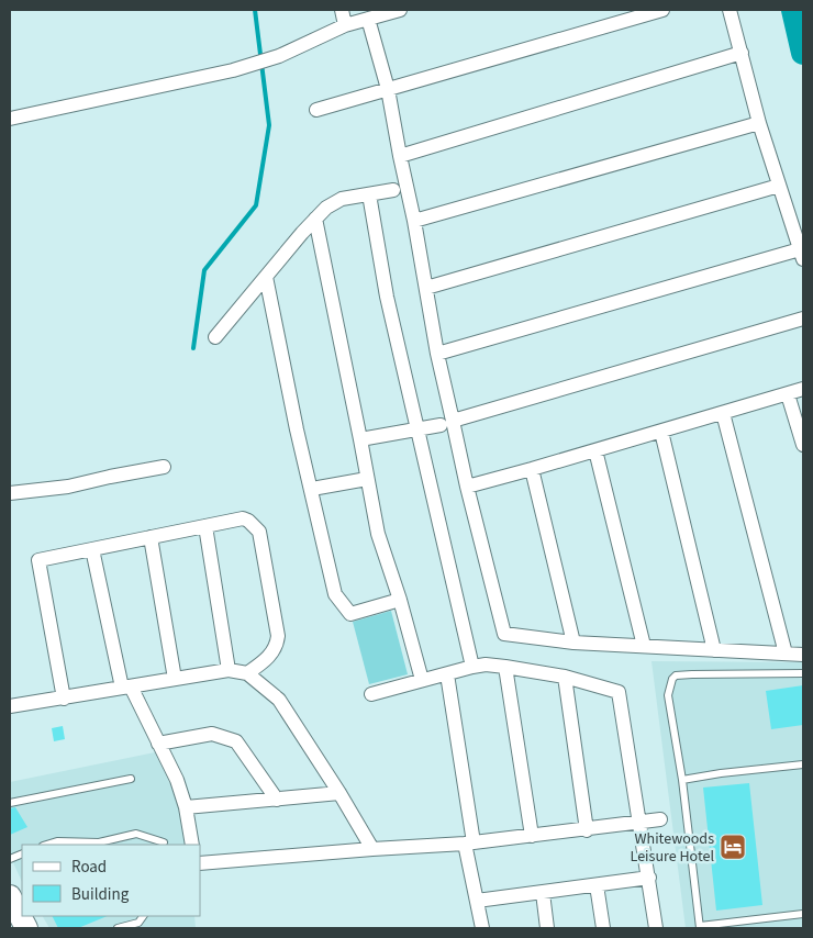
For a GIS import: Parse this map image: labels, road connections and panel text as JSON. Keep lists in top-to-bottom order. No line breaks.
{"places":{"hotel":["Whitewoods Leisure Hotel"]},"legend":["Road","Building"]}
